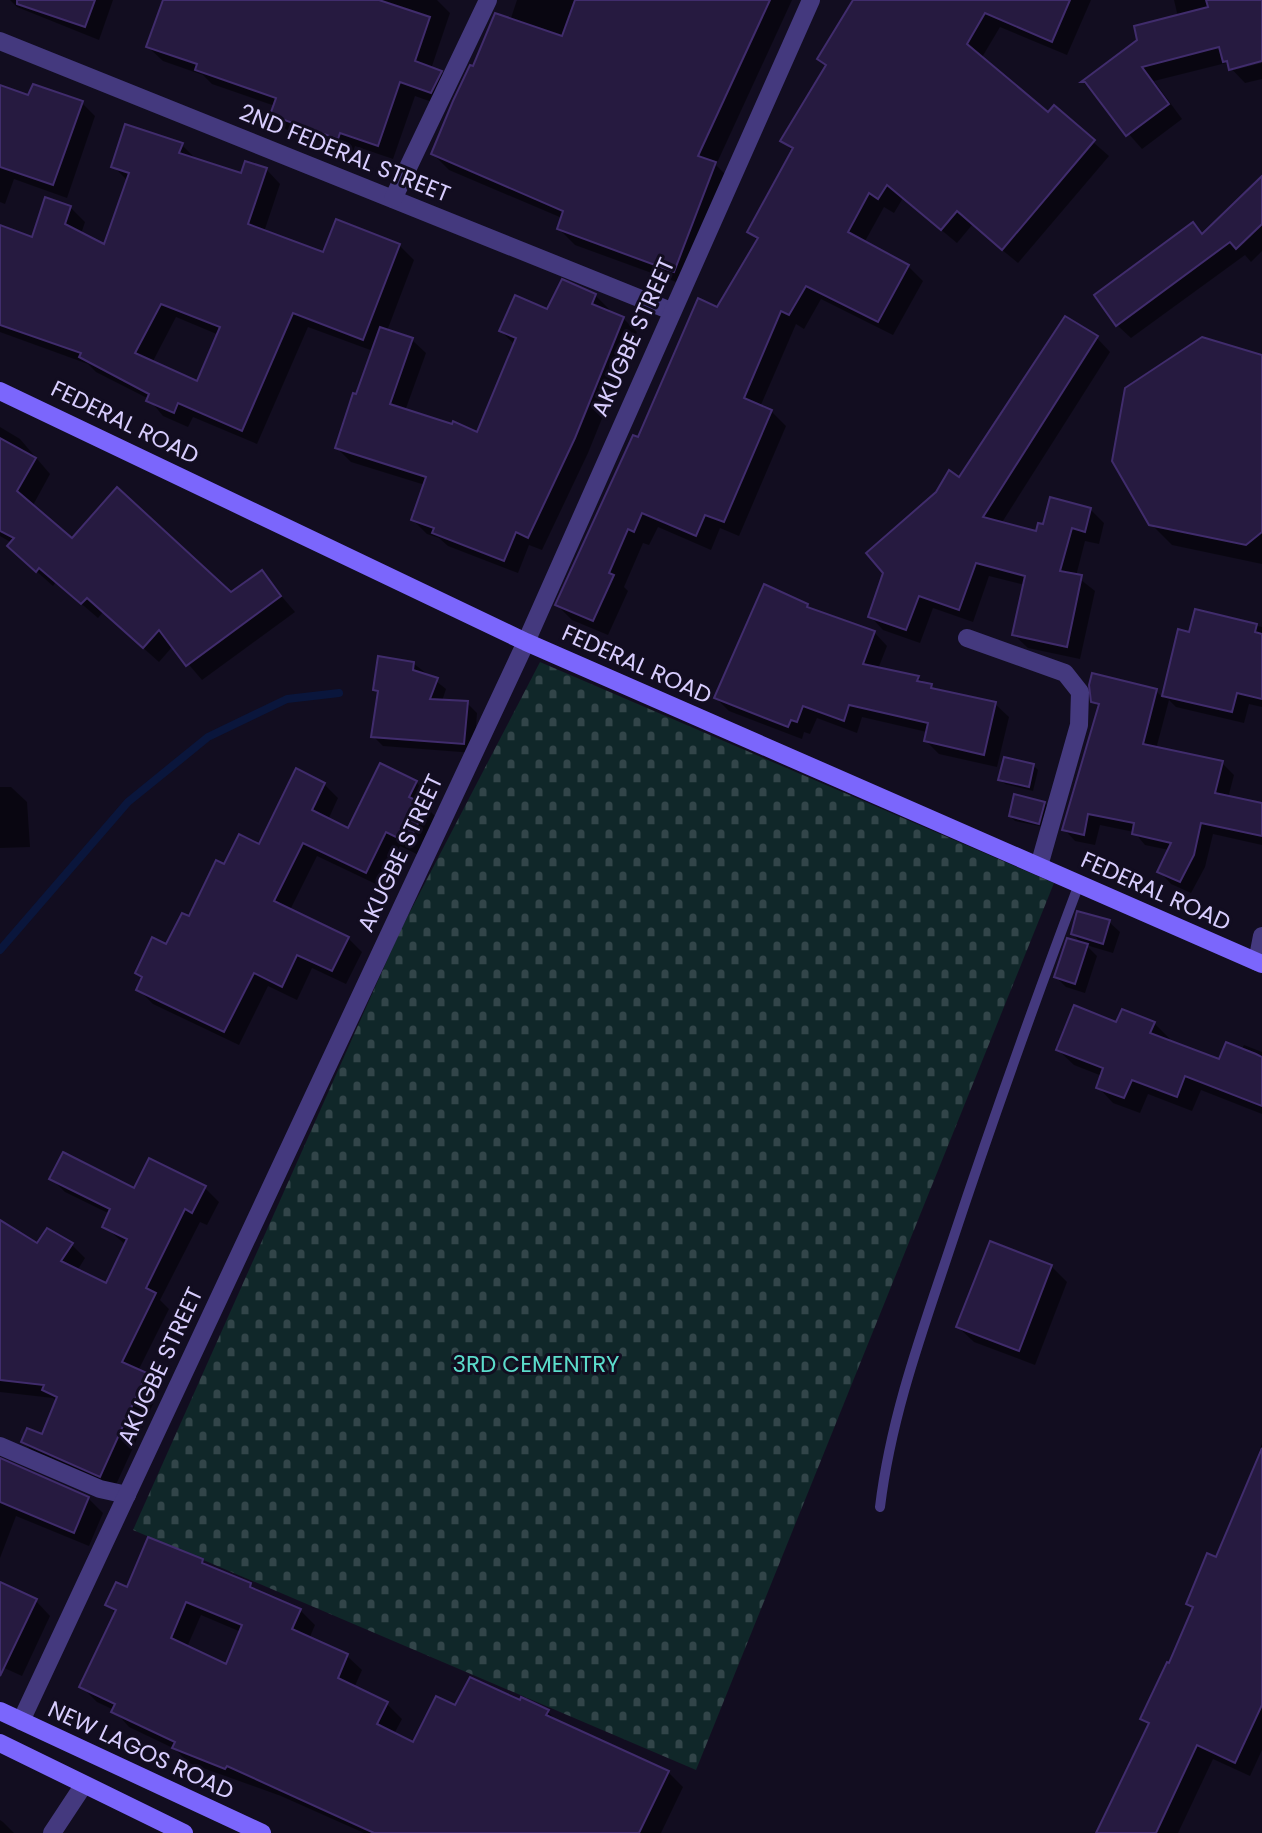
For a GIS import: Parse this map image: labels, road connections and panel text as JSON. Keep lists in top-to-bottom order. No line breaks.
{"streets":{"street":["2ND FEDERAL STREET","AKUGBE STREET","FEDERAL ROAD","NEW LAGOS ROAD"]},"crossings":[["2ND FEDERAL STREET","AKUGBE STREET"],["AKUGBE STREET","FEDERAL ROAD"],["AKUGBE STREET","NEW LAGOS ROAD"]],"parks":["3RD CEMENTRY"]}
